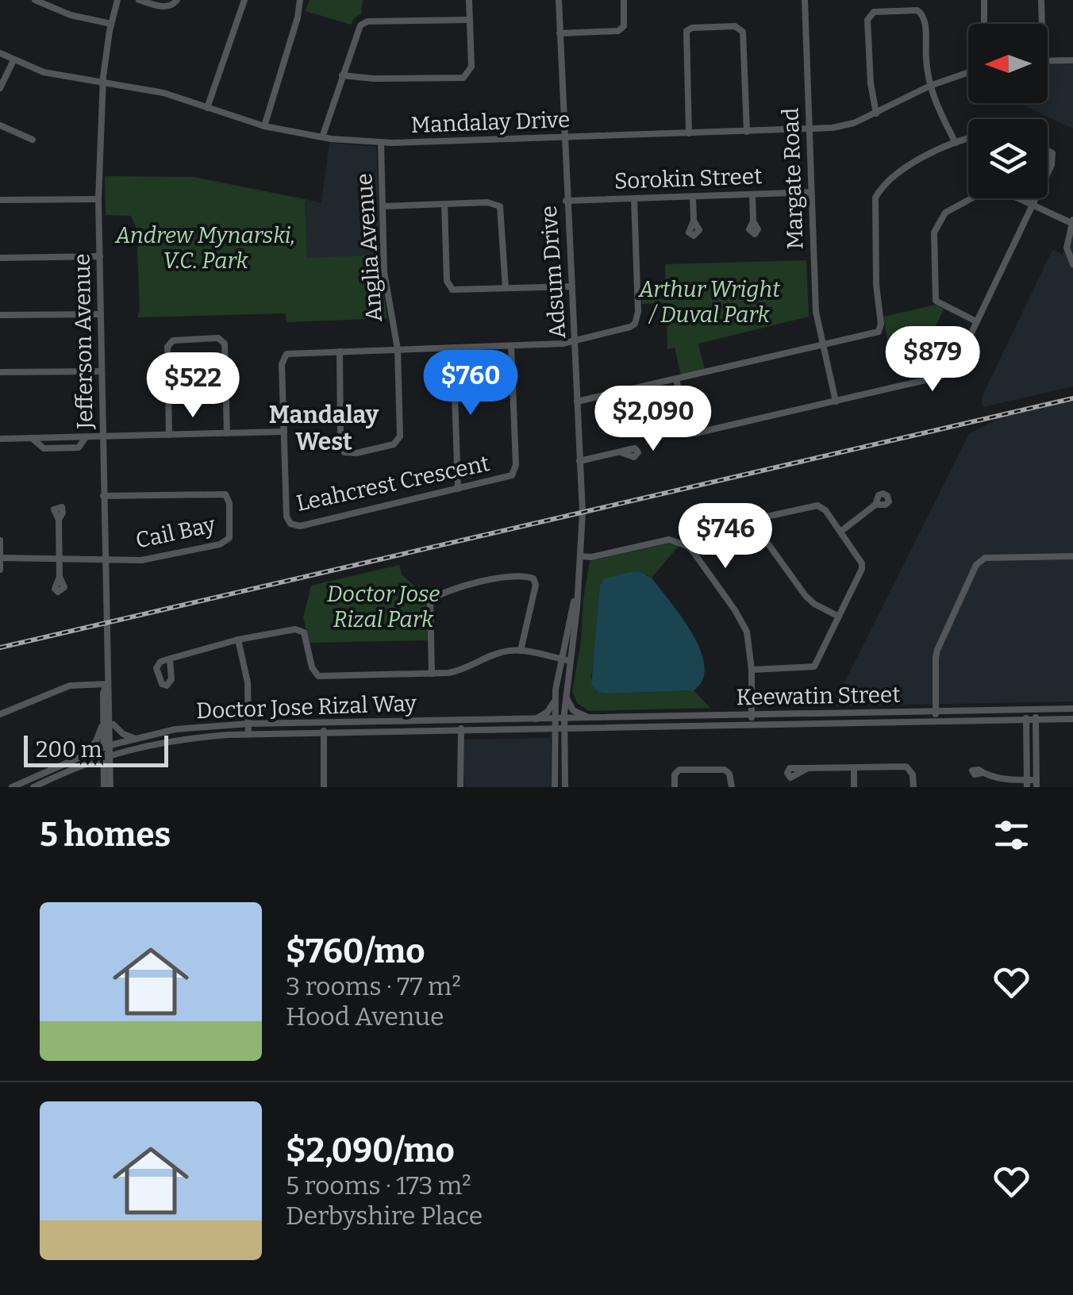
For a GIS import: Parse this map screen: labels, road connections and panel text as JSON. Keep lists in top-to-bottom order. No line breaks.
{"streets":{"street":["Mandalay Drive","Sorokin Street","Margate Road","Anglia Avenue","Adsum Drive","Jefferson Avenue","Leahcrest Crescent","Cail Bay","Keewatin Street","Doctor Jose Rizal Way"]},"crossings":[["Mandalay Drive","Margate Road"],["Mandalay Drive","Anglia Avenue"],["Mandalay Drive","Adsum Drive"],["Mandalay Drive","Jefferson Avenue"],["Sorokin Street","Margate Road"],["Sorokin Street","Adsum Drive"],["Sorokin Street","Leahcrest Crescent"],["Anglia Avenue","Leahcrest Crescent"],["Adsum Drive","Leahcrest Crescent"],["Adsum Drive","Keewatin Street"],["Adsum Drive","Doctor Jose Rizal Way"],["Jefferson Avenue","Cail Bay"],["Jefferson Avenue","Doctor Jose Rizal Way"],["Keewatin Street","Doctor Jose Rizal Way"]],"districts":["Mandalay West"],"parks":["Andrew Mynarski, V.C. Park","Arthur Wright / Duval Park","Doctor Jose Rizal Park"],"scale_bar":"200 m","north":"left","page":{"price":["$879","$760","$522","$2,090","$746"],"scale":"200 m","heading":"5 homes","list":[{"name":"$760/mo","note":"3 rooms · 77 m² · Hood Avenue"},{"name":"$2,090/mo","note":"5 rooms · 173 m² · Derbyshire Place"}]}}
